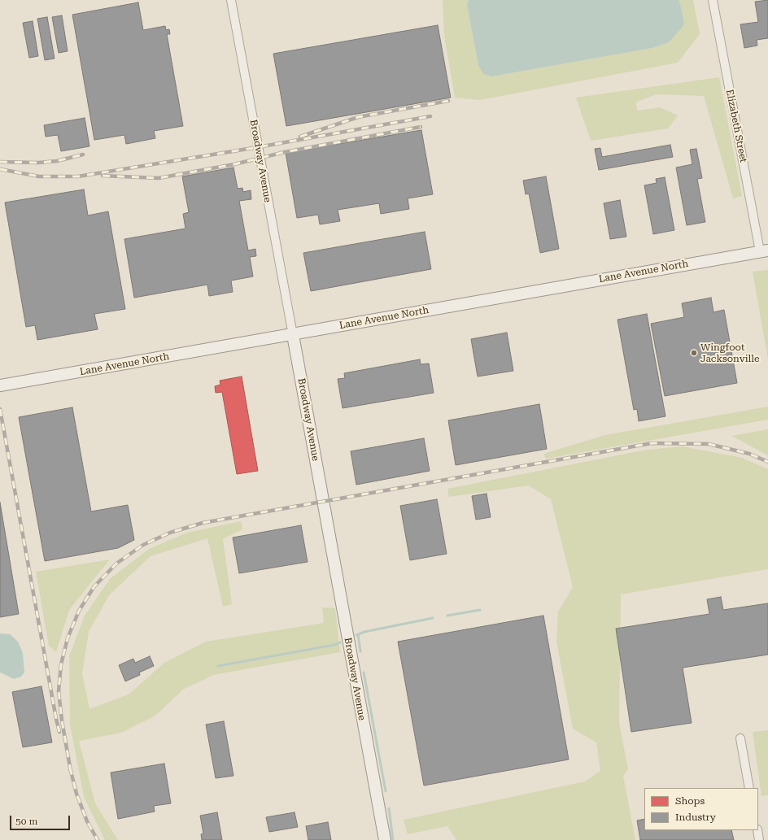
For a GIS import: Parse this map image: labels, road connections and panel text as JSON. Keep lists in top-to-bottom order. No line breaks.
{"streets":{"main road":["Broadway Avenue","Lane Avenue North"],"street":["Elizabeth Street"]},"crossings":[["Elizabeth Street","Lane Avenue North"],["Broadway Avenue","Lane Avenue North"]],"places":["Wingfoot Jacksonville"],"legend":["Shops","Industry"],"scale_bar":"50 m"}
